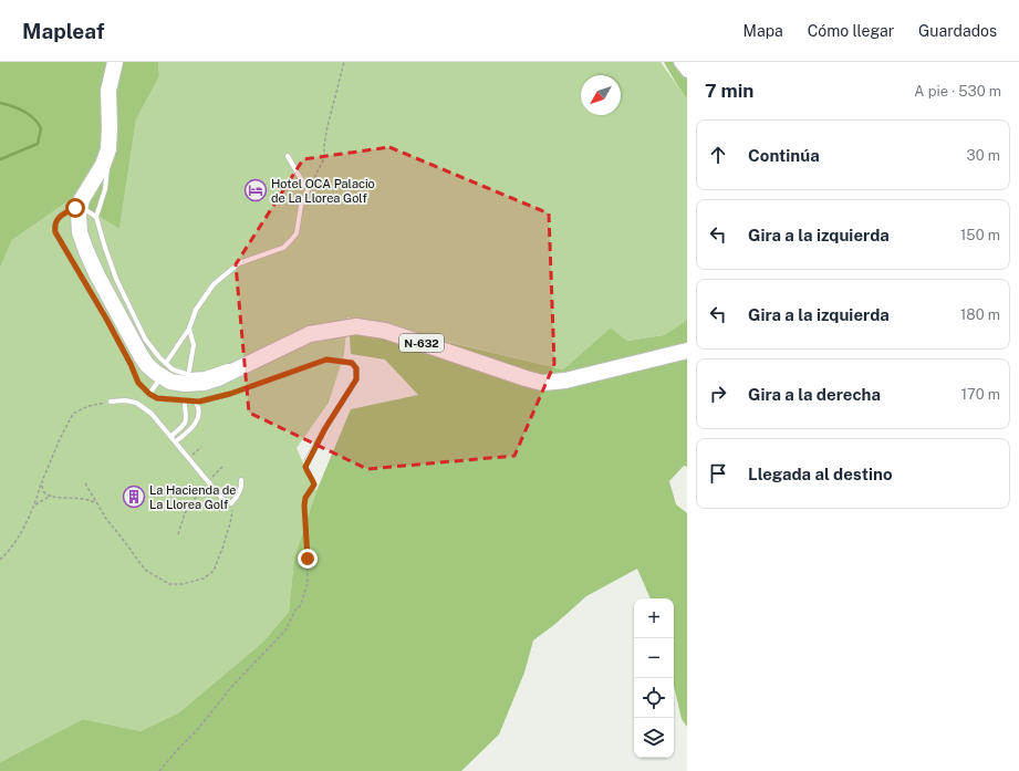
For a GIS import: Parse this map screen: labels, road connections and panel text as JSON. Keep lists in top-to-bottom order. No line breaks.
{"streets":{"highway":["N-632"]},"places":{"hotel":["Hotel OCA Palacio de La Llorea Golf"],"building":["La Hacienda de La Llorea Golf"]},"north":"bottom left","page":{"header":"Mapleaf","nav":["Mapa","Cómo llegar","Guardados"],"heading":["7 min","A pie · 530 m"],"list":[["Continúa","30 m"],["Gira a la izquierda","150 m"],["Gira a la izquierda","180 m"],["Gira a la derecha","170 m"],"Llegada al destino"],"map_buttons":["+","−"]}}
